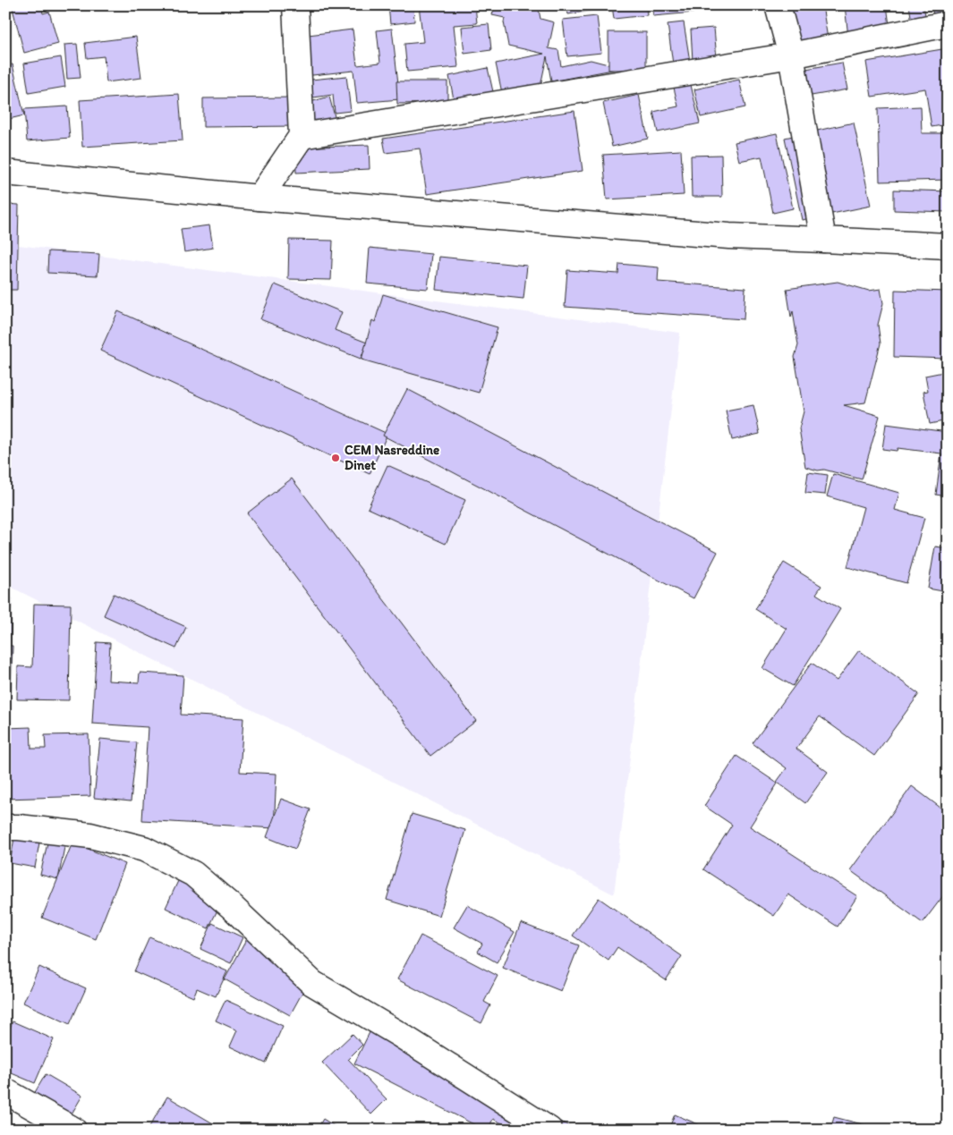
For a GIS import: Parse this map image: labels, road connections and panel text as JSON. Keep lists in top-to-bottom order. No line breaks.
{"places":["CEM Nasreddine Dinet"]}
